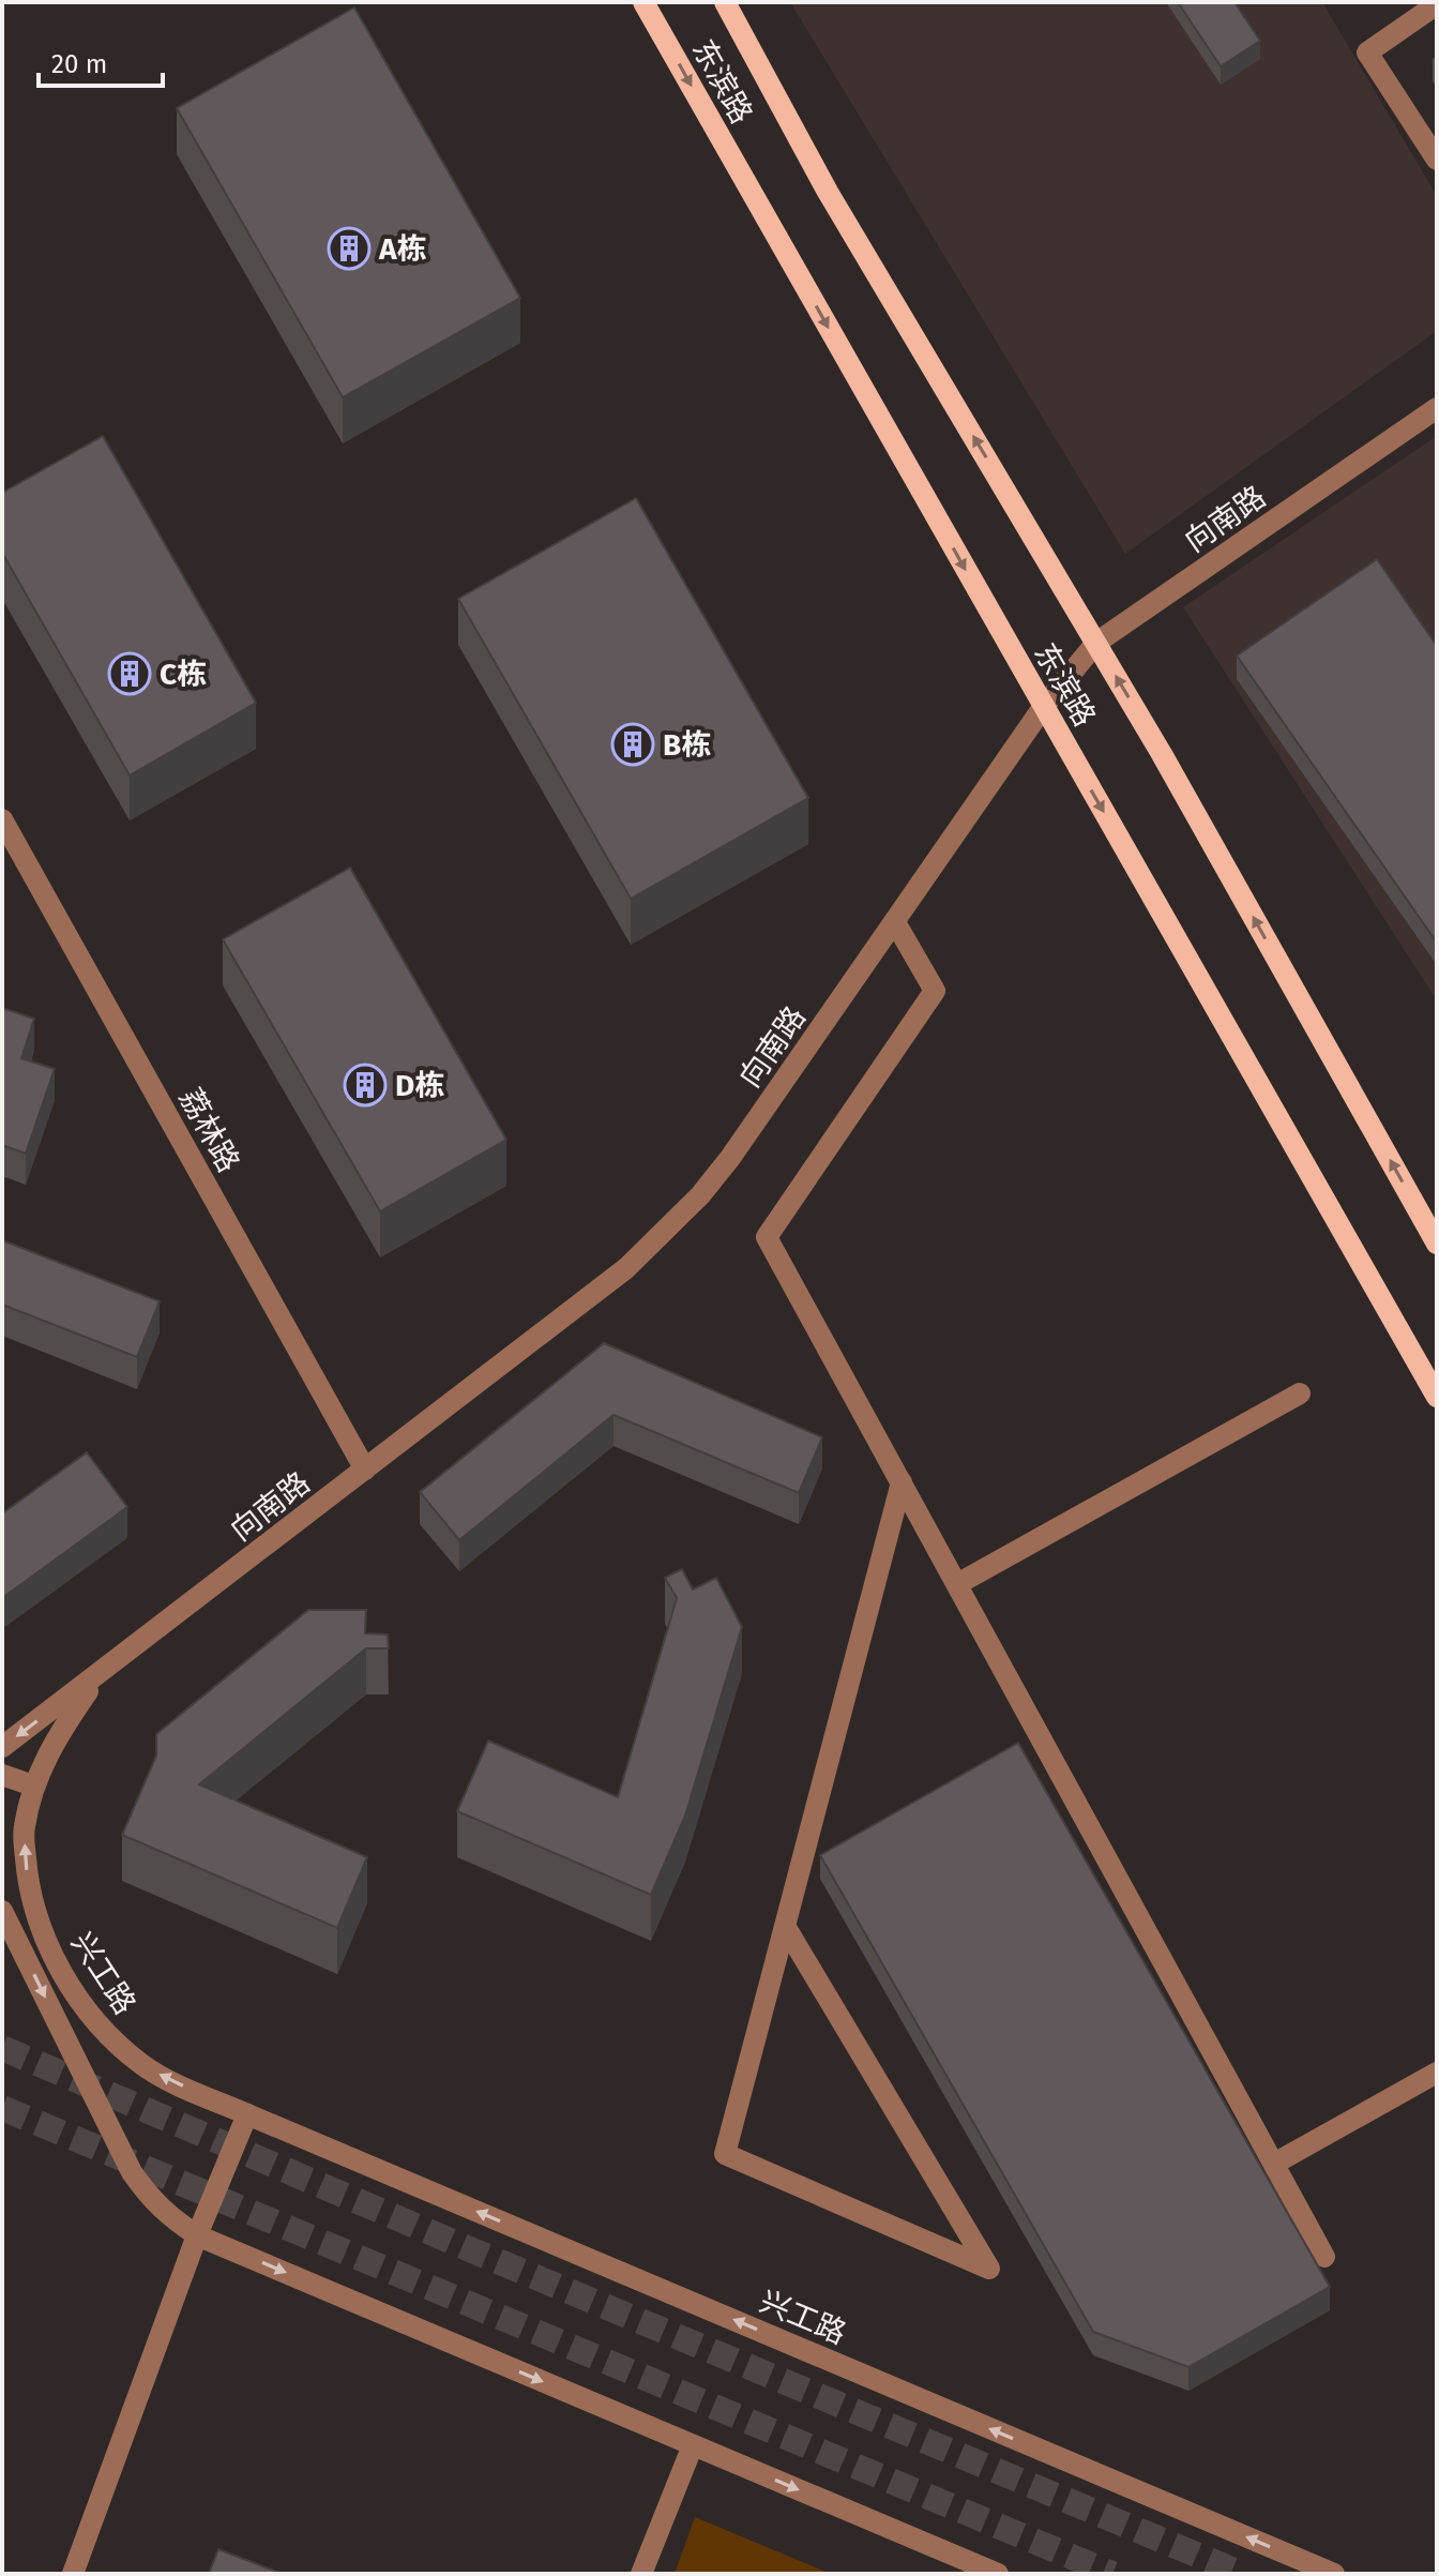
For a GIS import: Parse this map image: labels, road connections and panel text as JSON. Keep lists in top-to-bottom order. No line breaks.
{"streets":{"main road":["东滨路"],"street":["向南路","荔林路","兴工路"]},"crossings":[["东滨路","向南路"],["向南路","荔林路"],["向南路","兴工路"]],"places":{"building":["A栋","C栋","B栋","D栋"]},"scale_bar":"20 m"}
